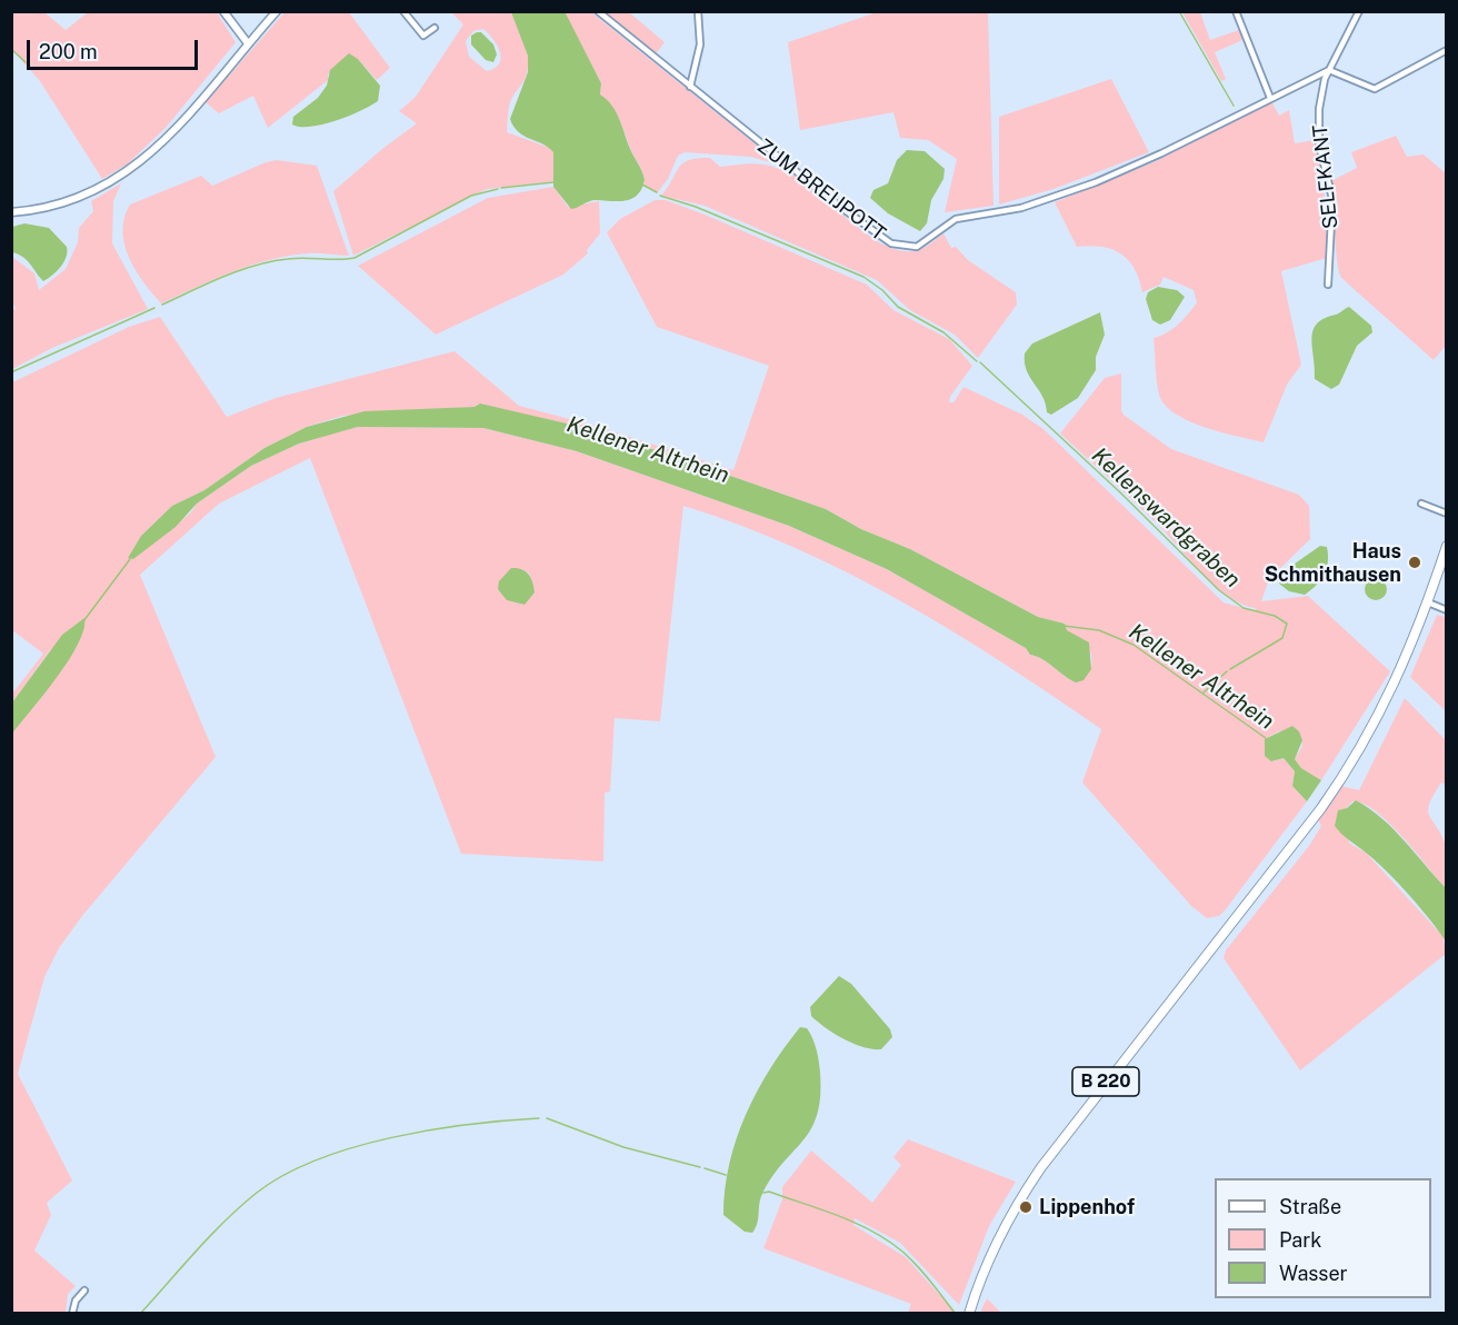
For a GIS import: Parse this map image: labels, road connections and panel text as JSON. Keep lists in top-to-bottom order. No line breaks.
{"streets":{"main road":["B 220"],"street":["SELFKANT","ZUM BREIJPOTT"]},"crossings":[["SELFKANT","ZUM BREIJPOTT"]],"water":["Kellener Altrhein","Kellenswardgraben"],"places":["Haus Schmithausen","Lippenhof"],"legend":["Straße","Park","Wasser"],"scale_bar":"200 m"}
